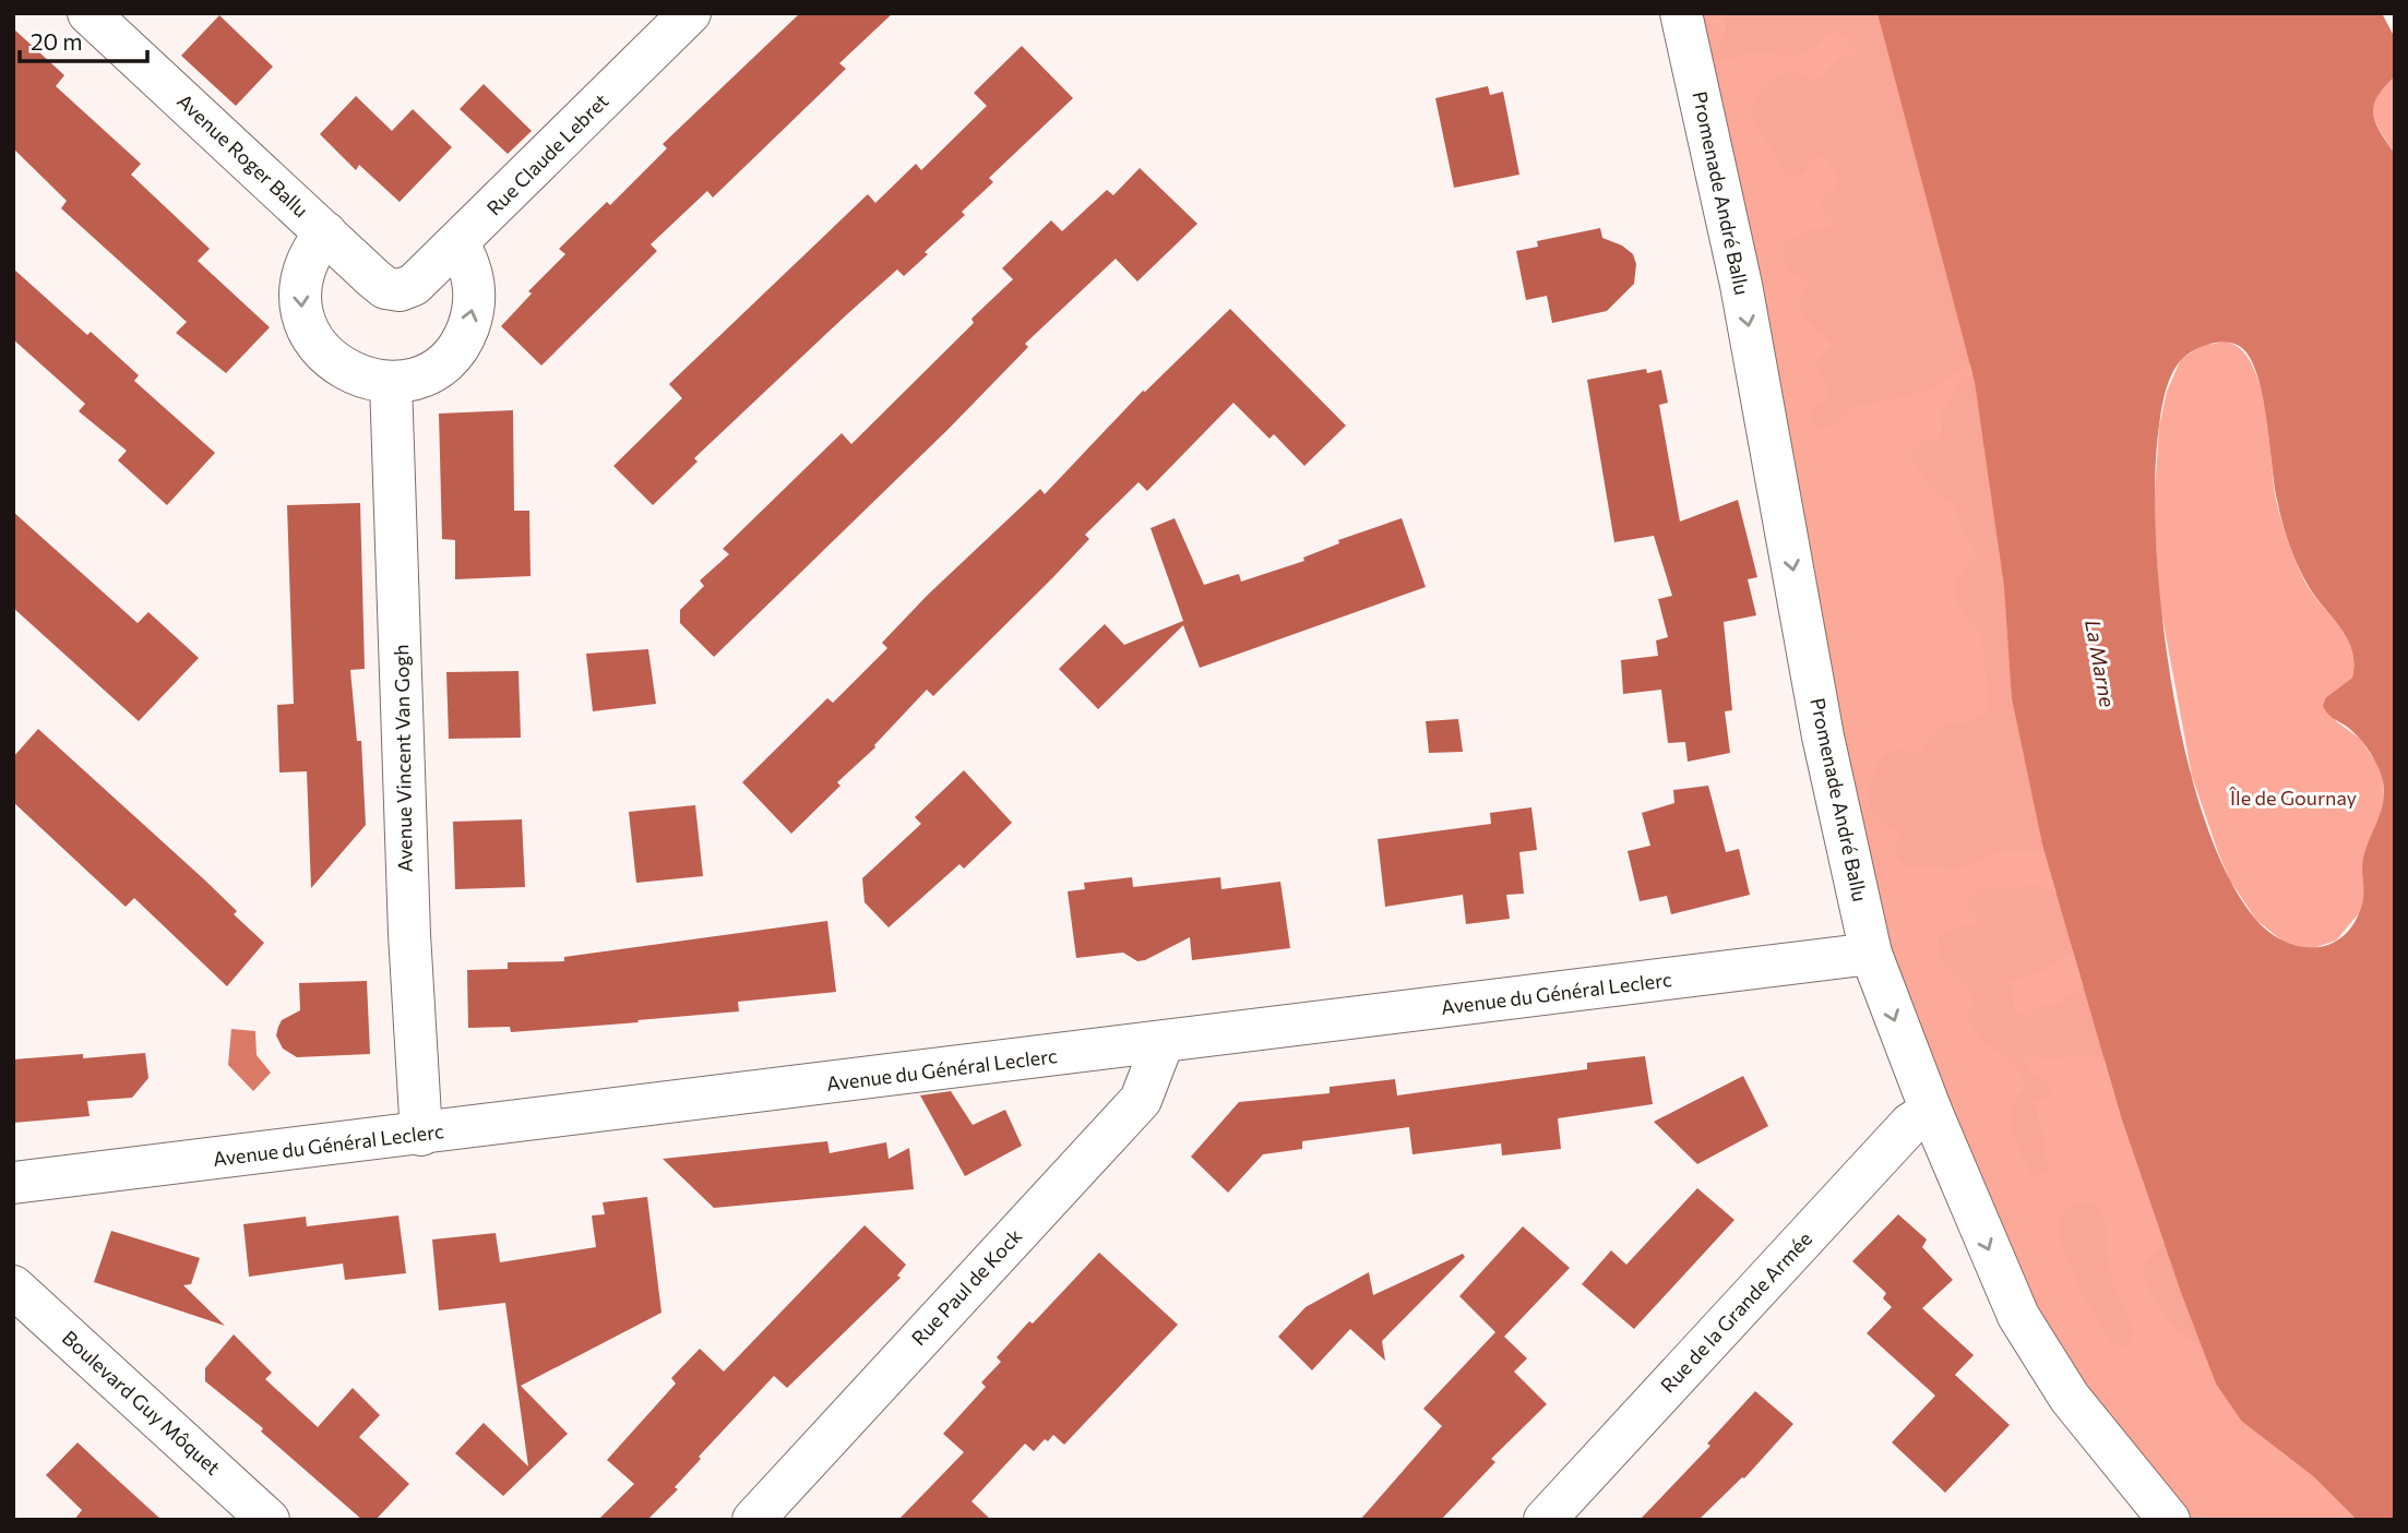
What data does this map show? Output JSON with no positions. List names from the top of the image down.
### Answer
{
  "streets": {
    "street": [
      "Rue Claude Lebret",
      "Avenue Roger Ballu",
      "Promenade André Ballu",
      "Avenue Vincent Van Gogh",
      "Avenue du Général Leclerc",
      "Rue Paul de Kock",
      "Rue de la Grande Armée",
      "Boulevard Guy Môquet"
    ]
  },
  "crossings": [
    ["Rue Claude Lebret", "Avenue Roger Ballu"],
    ["Promenade André Ballu", "Avenue du Général Leclerc"],
    ["Promenade André Ballu", "Rue de la Grande Armée"],
    ["Avenue Vincent Van Gogh", "Avenue du Général Leclerc"],
    ["Avenue du Général Leclerc", "Rue Paul de Kock"]
  ],
  "one_way": ["Promenade André Ballu"],
  "water": ["La Marne"],
  "parks": ["Île de Gournay"],
  "scale_bar": "20 m"
}
